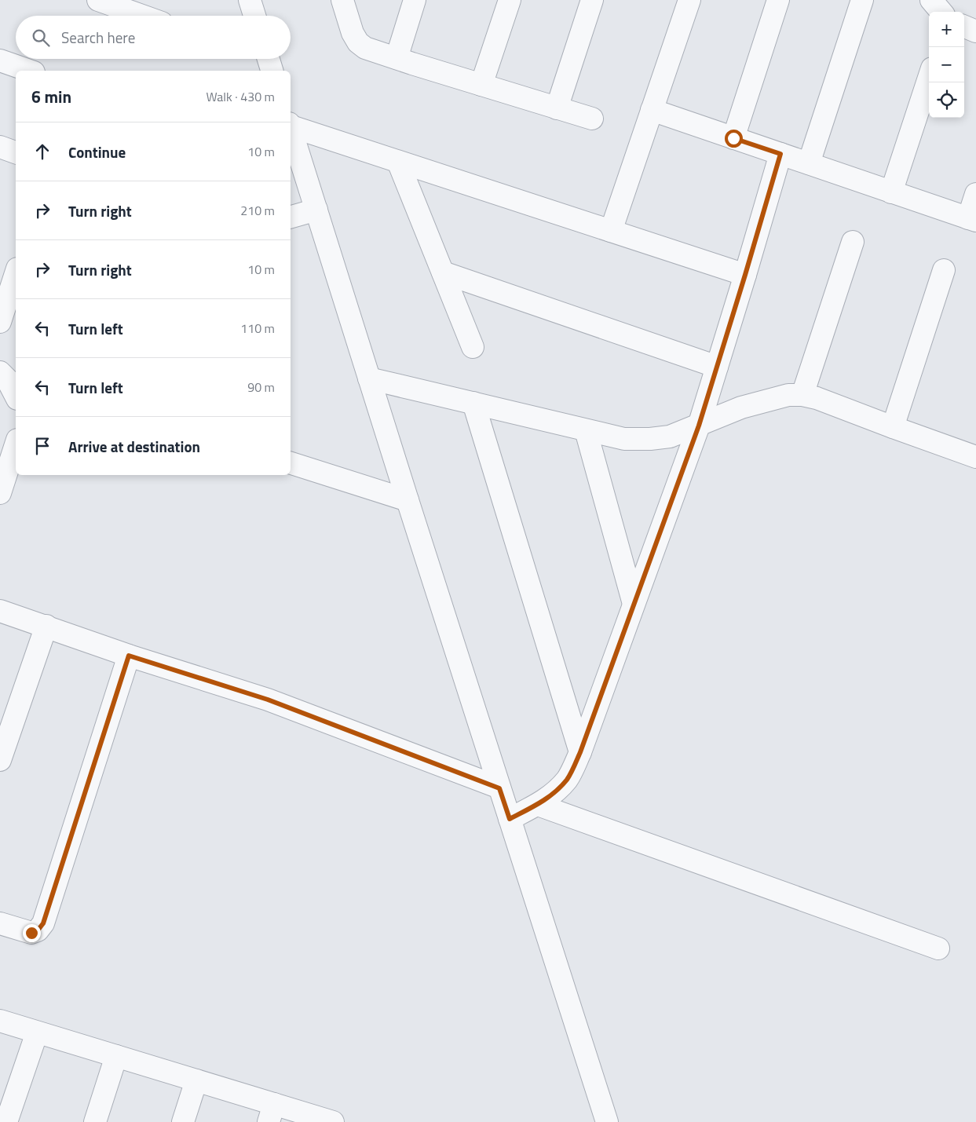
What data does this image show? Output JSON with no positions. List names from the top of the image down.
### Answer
{
  "page": {
    "map_buttons": ["+", "−"],
    "search": "Search here",
    "heading": ["6 min", "Walk · 430 m"],
    "list": [
      ["Continue", "10 m"],
      ["Turn right", "210 m"],
      ["Turn right", "10 m"],
      ["Turn left", "110 m"],
      ["Turn left", "90 m"],
      "Arrive at destination"
    ]
  }
}
